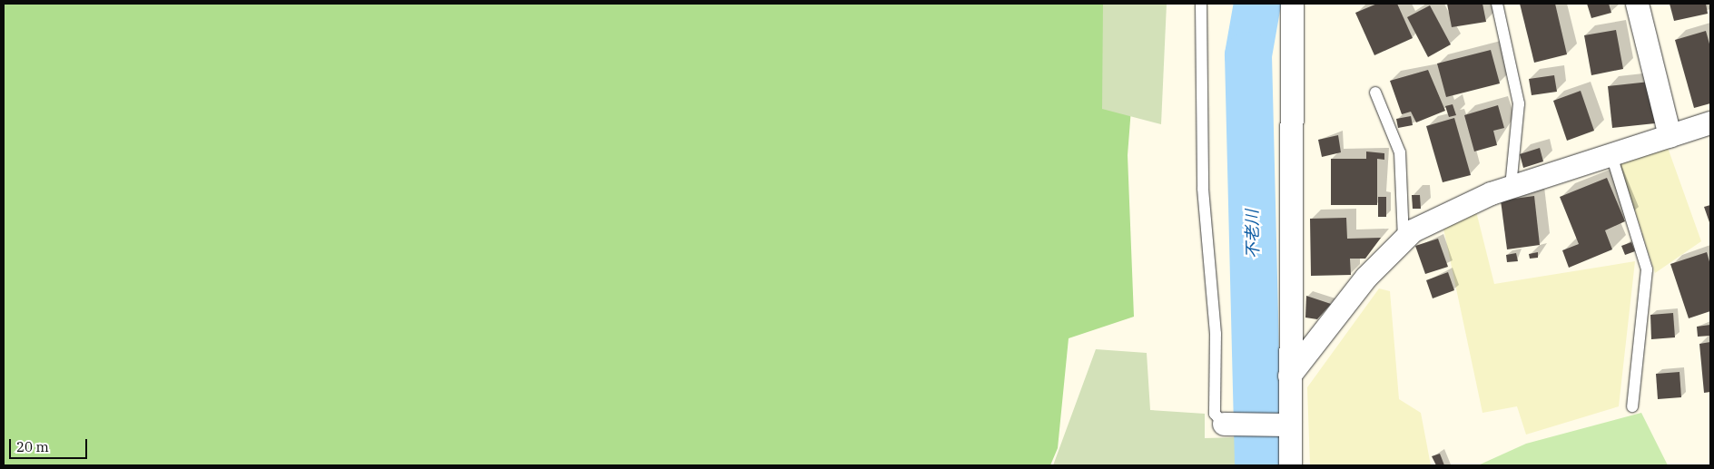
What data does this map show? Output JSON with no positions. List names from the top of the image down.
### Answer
{
  "water": ["不老川"],
  "scale_bar": "20 m"
}
